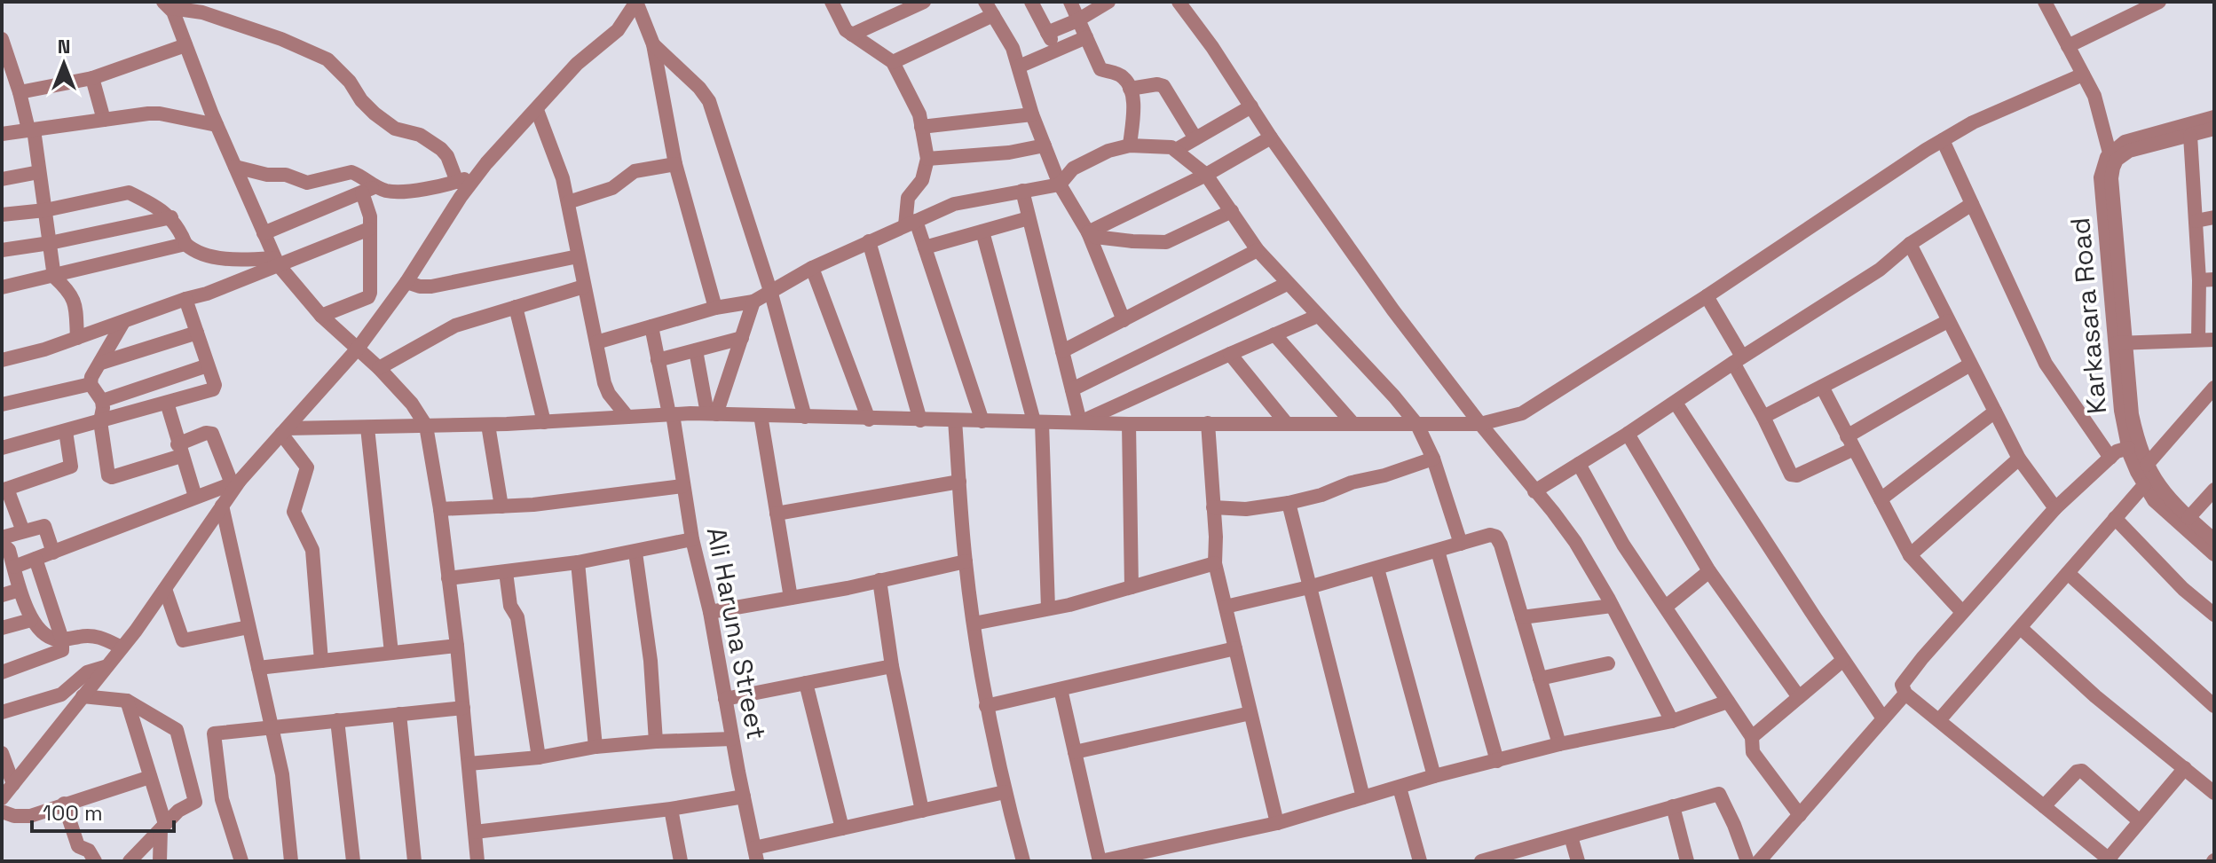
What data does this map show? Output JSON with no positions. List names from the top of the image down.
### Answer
{
  "streets": {
    "street": ["Karkasara Road", "Ali Haruna Street"]
  },
  "scale_bar": "100 m",
  "north": "top"
}
